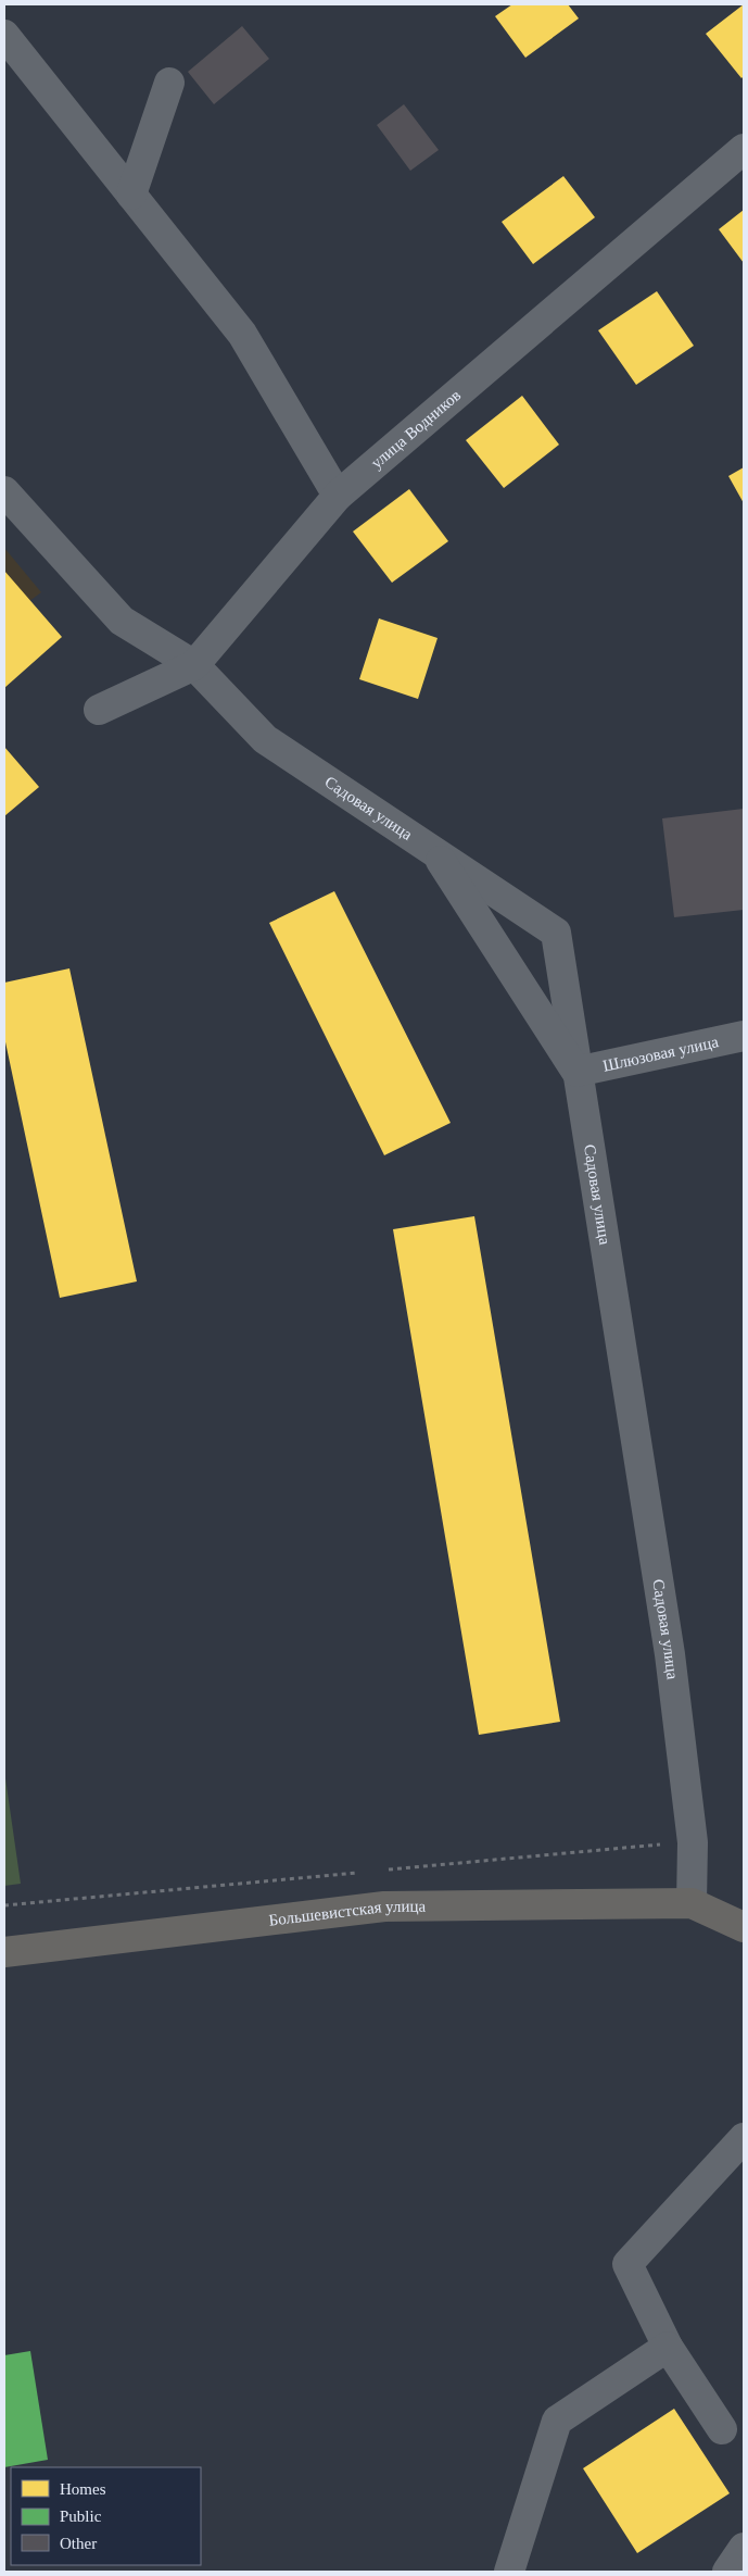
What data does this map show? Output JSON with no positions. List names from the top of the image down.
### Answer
{
  "streets": {
    "main road": ["Большевистская улица"],
    "street": ["улица Водников", "Садовая улица", "Шлюзовая улица"]
  },
  "crossings": [
    ["улица Водников", "Садовая улица"],
    ["Садовая улица", "Шлюзовая улица"],
    ["Садовая улица", "Большевистская улица"]
  ],
  "legend": ["Homes", "Public", "Other"]
}
